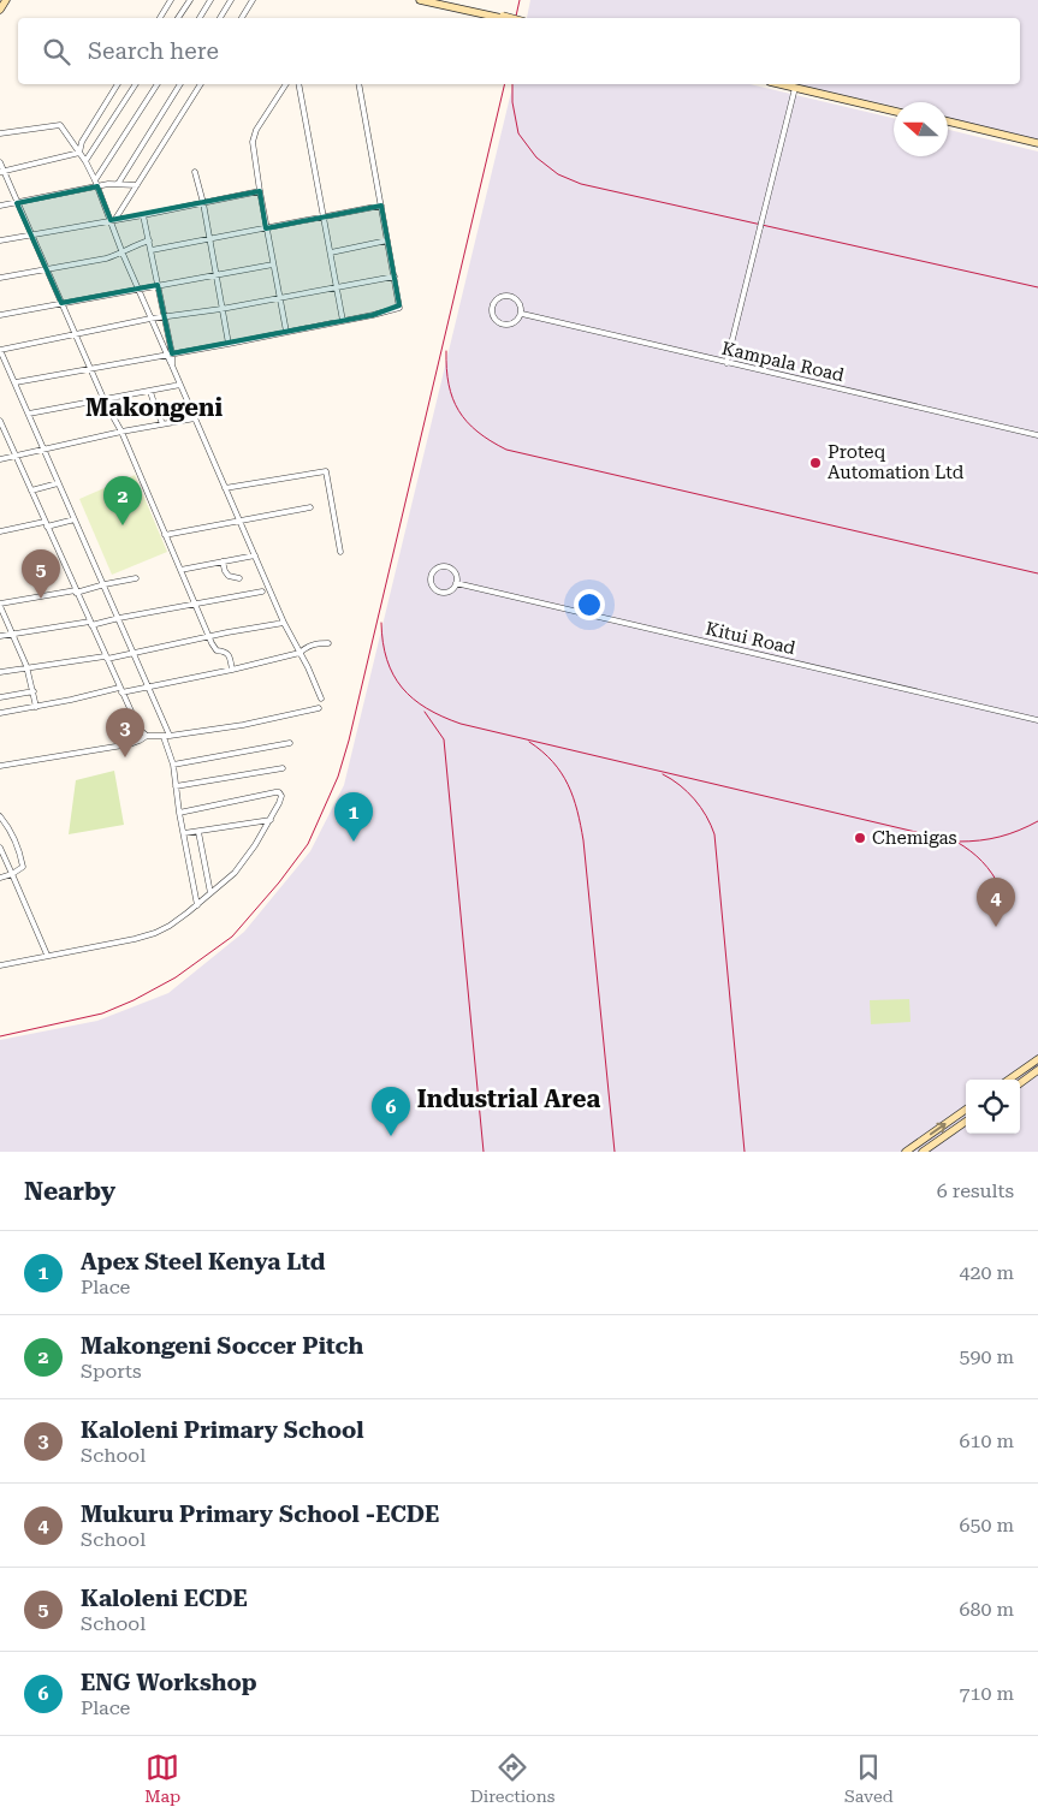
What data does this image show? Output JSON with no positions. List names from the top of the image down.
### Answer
{
  "streets": {
    "street": ["Kampala Road", "Kitui Road"]
  },
  "districts": ["Makongeni", "Industrial Area"],
  "places": ["Proteq Automation Ltd", "Chemigas"],
  "north": "left",
  "page": {
    "search": "Search here",
    "pins": [
      "2",
      "5",
      "3",
      "1",
      "4",
      "6"
    ],
    "heading": ["Nearby", "6 results"],
    "list": [
      {
        "mark": "1",
        "name": "Apex Steel Kenya Ltd",
        "note": "Place",
        "value": "420 m"
      },
      {
        "mark": "2",
        "name": "Makongeni Soccer Pitch",
        "note": "Sports",
        "value": "590 m"
      },
      {
        "mark": "3",
        "name": "Kaloleni Primary School",
        "note": "School",
        "value": "610 m"
      },
      {
        "mark": "4",
        "name": "Mukuru Primary School -ECDE",
        "note": "School",
        "value": "650 m"
      },
      {
        "mark": "5",
        "name": "Kaloleni ECDE",
        "note": "School",
        "value": "680 m"
      },
      {
        "mark": "6",
        "name": "ENG Workshop",
        "note": "Place",
        "value": "710 m"
      }
    ],
    "nav": ["Map", "Directions", "Saved"]
  }
}
